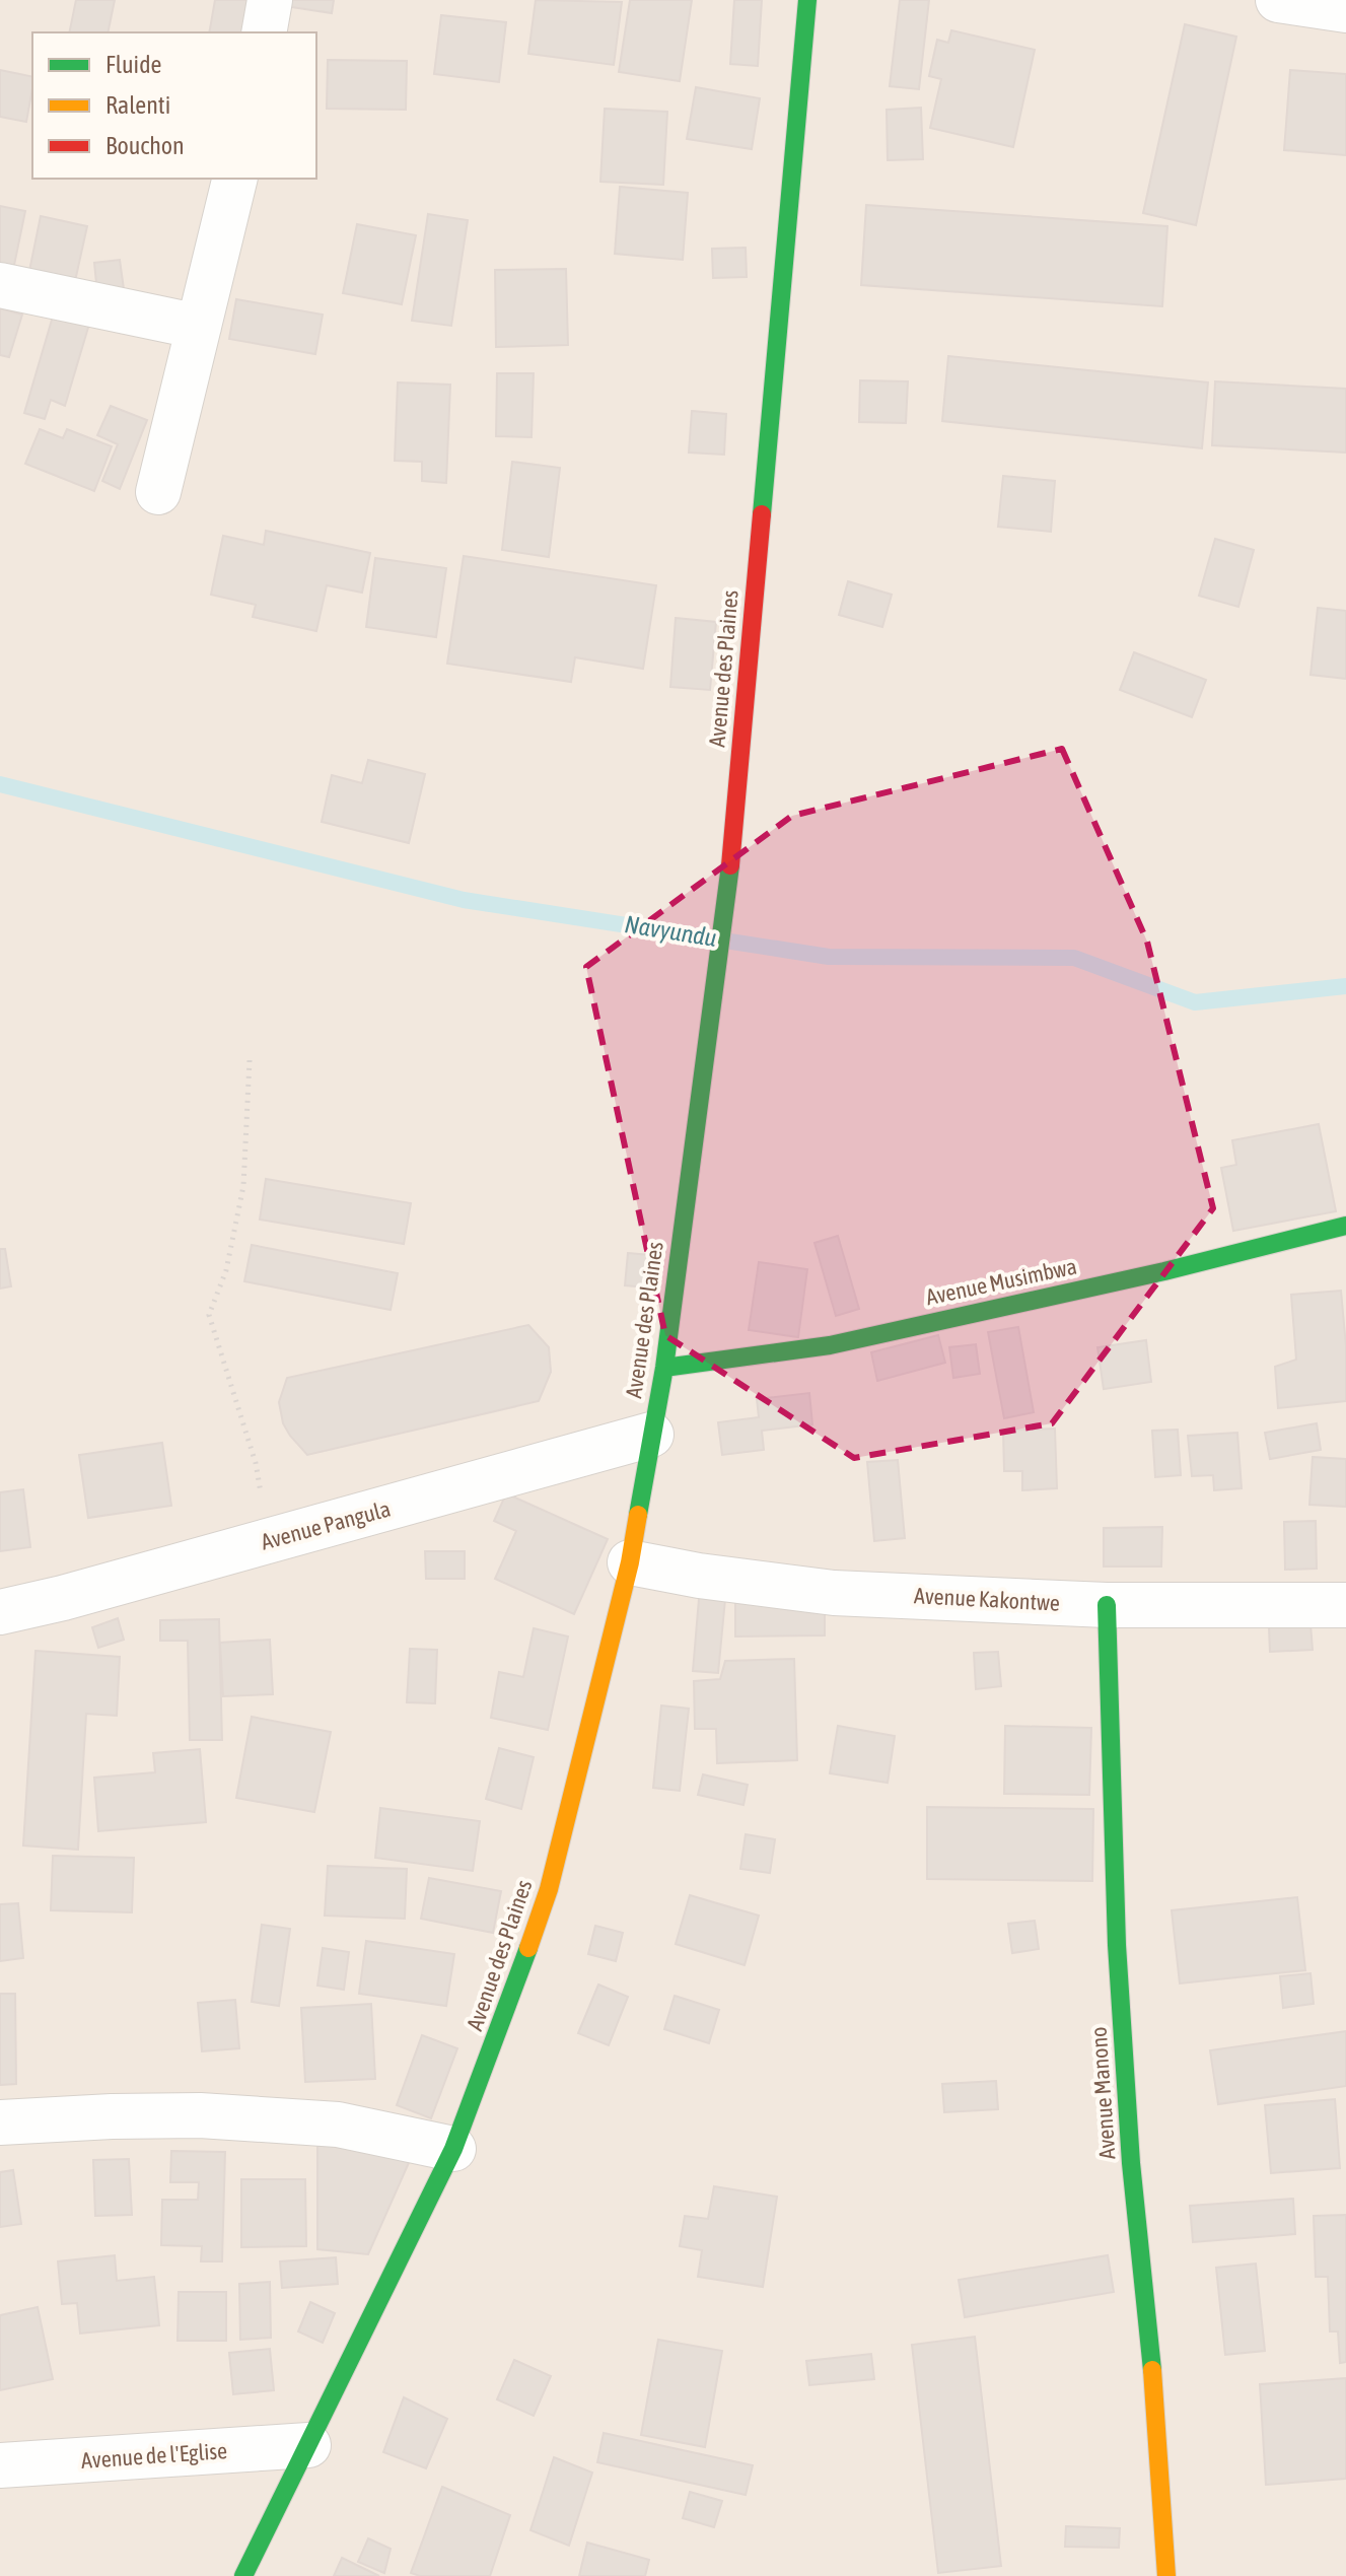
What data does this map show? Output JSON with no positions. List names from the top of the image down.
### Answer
{
  "streets": {
    "street": [
      "Avenue des Plaines",
      "Avenue Musimbwa",
      "Avenue Pangula",
      "Avenue Kakontwe",
      "Avenue Manono",
      "Avenue de l'Eglise"
    ]
  },
  "crossings": [
    ["Avenue des Plaines", "Avenue Musimbwa"],
    ["Avenue des Plaines", "Avenue Pangula"],
    ["Avenue des Plaines", "Avenue Kakontwe"],
    ["Avenue des Plaines", "Avenue de l'Eglise"],
    ["Avenue Kakontwe", "Avenue Manono"]
  ],
  "water": ["Navyundu"],
  "legend": ["Fluide", "Ralenti", "Bouchon"]
}
